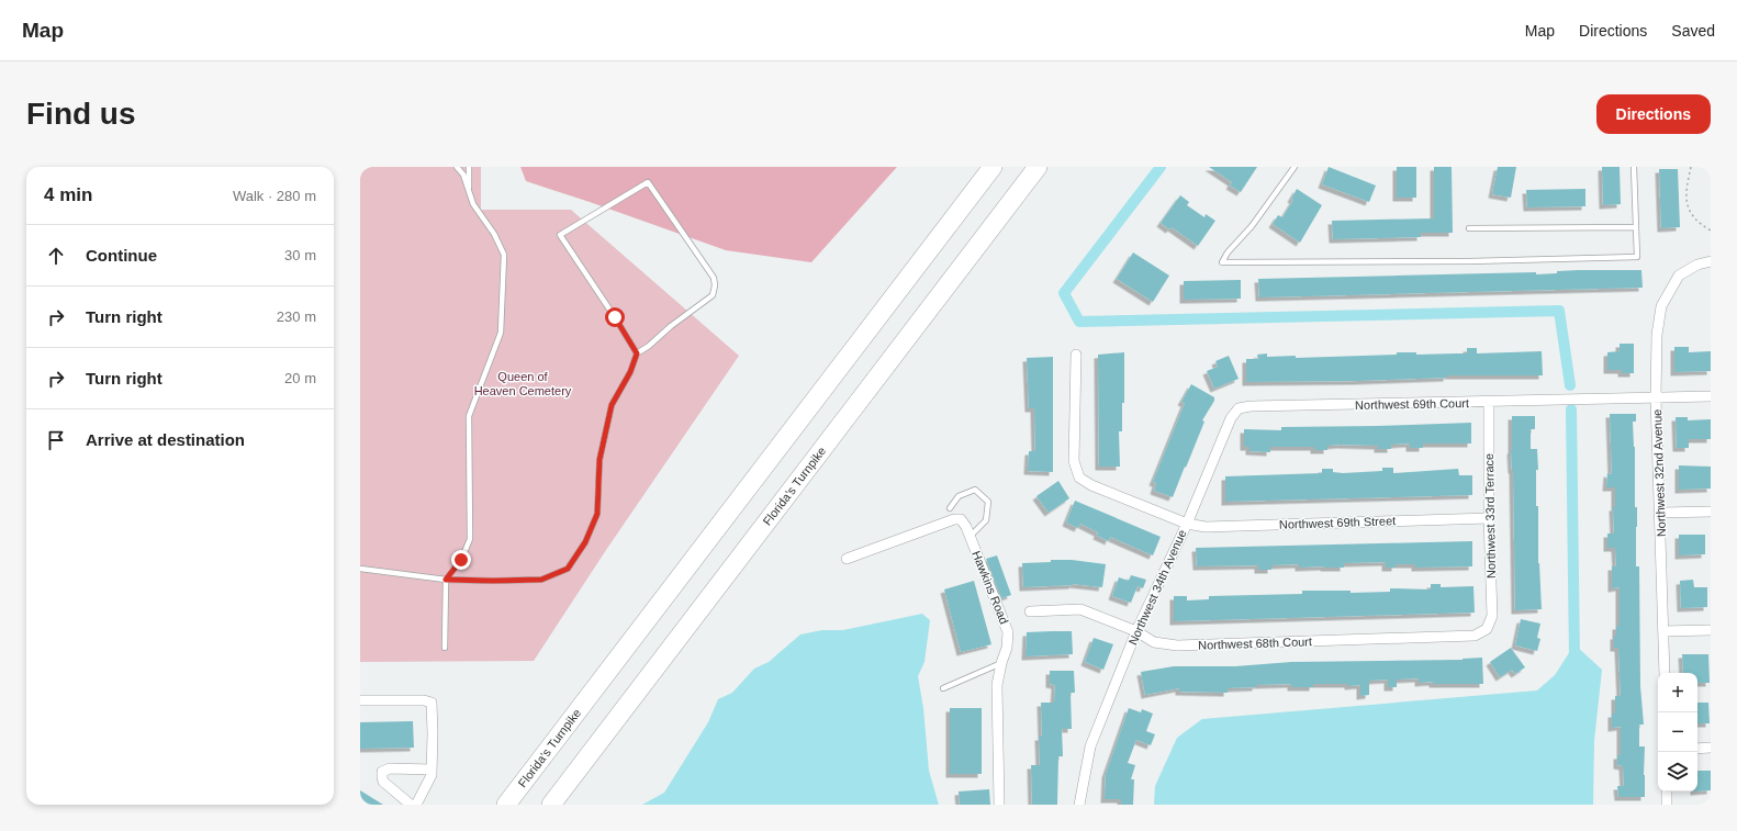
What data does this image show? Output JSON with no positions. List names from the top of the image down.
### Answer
{
  "streets": {
    "highway": ["Florida's Turnpike"],
    "street": [
      "Northwest 69th Court",
      "Northwest 32nd Avenue",
      "Northwest 33rd Terrace",
      "Northwest 69th Street",
      "Hawkins Road",
      "Northwest 34th Avenue",
      "Northwest 68th Court"
    ]
  },
  "crossings": [
    ["Northwest 69th Court", "Northwest 32nd Avenue"],
    ["Northwest 69th Court", "Northwest 33rd Terrace"],
    ["Northwest 69th Court", "Northwest 69th Street"],
    ["Northwest 69th Court", "Northwest 34th Avenue"],
    ["Northwest 33rd Terrace", "Northwest 69th Street"],
    ["Northwest 33rd Terrace", "Northwest 68th Court"],
    ["Northwest 69th Street", "Northwest 34th Avenue"],
    ["Northwest 34th Avenue", "Northwest 68th Court"]
  ],
  "parks": ["Queen of Heaven Cemetery"],
  "page": {
    "header": "Map",
    "nav": ["Map", "Directions", "Saved"],
    "buttons": "Directions",
    "title": "Find us",
    "heading": ["4 min", "Walk · 280 m"],
    "list": [
      ["Continue", "30 m"],
      ["Turn right", "230 m"],
      ["Turn right", "20 m"],
      "Arrive at destination"
    ],
    "map_buttons": ["+", "−"]
  }
}
